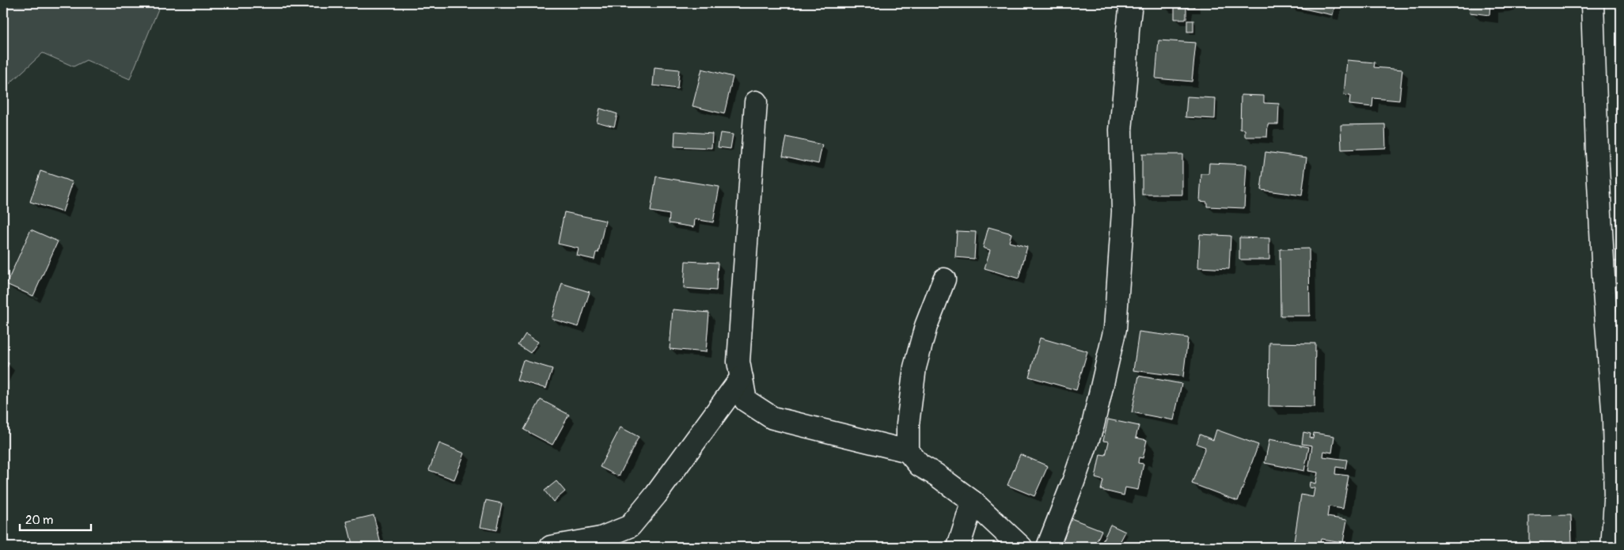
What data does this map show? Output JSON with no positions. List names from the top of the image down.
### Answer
{
  "scale_bar": "20 m"
}
